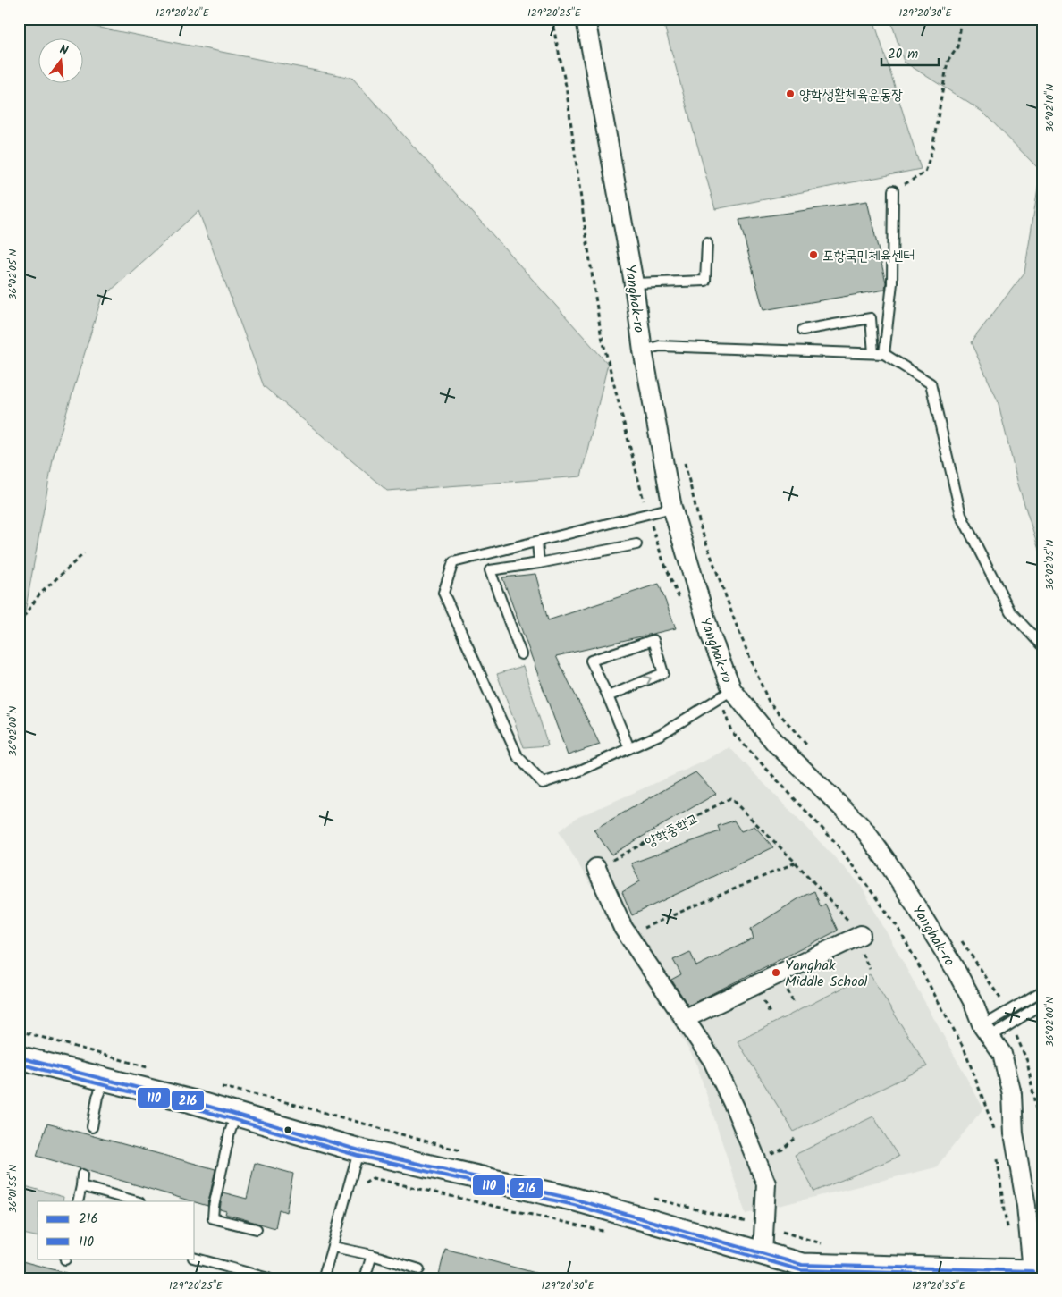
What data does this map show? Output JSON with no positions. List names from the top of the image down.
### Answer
{
  "streets": {
    "street": ["Yanghak-ro"],
    "path": ["양학중학교"]
  },
  "places": ["양학생활체육운동장", "포항국민체육센터", "Yanghak Middle School"],
  "lines": ["transit line 216", "transit line 110"],
  "legend": ["216", "110"],
  "scale_bar": "20 m",
  "north": "top",
  "coordinates": [
    "129°20'20\"E",
    "129°20'25\"E",
    "129°20'30\"E",
    "36°02'10\"N",
    "36°02'05\"N",
    "36°02'00\"N",
    "36°01'55\"N",
    "129°20'35\"E"
  ]
}
